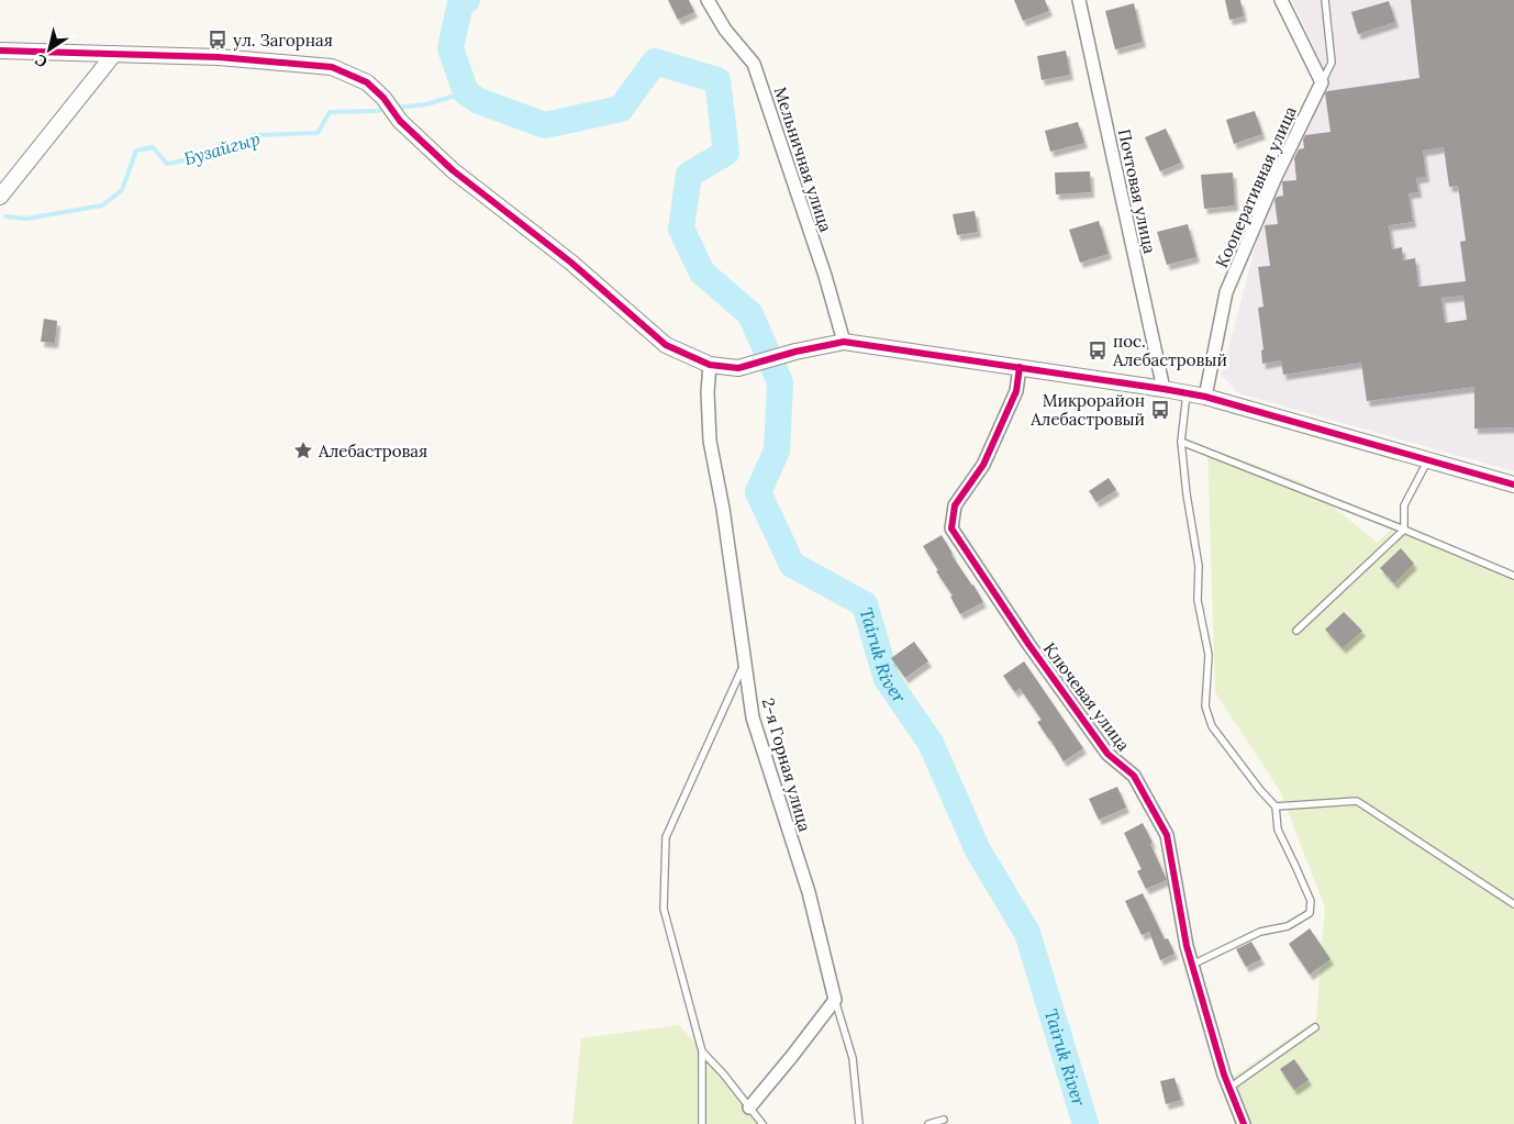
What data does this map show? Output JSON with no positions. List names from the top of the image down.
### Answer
{
  "streets": {
    "street": [
      "Мельничная улица",
      "Кооперативная улица",
      "Почтовая улица",
      "Ключевая улица",
      "2-я Горная улица"
    ]
  },
  "water": ["Бузайгыр", "Tairuk River"],
  "places": {
    "bus stop": ["ул. Загорная", "пос. Алебастровый", "Микрорайон Алебастровый"],
    "place": ["Алебастровая"]
  },
  "north": "bottom left"
}
